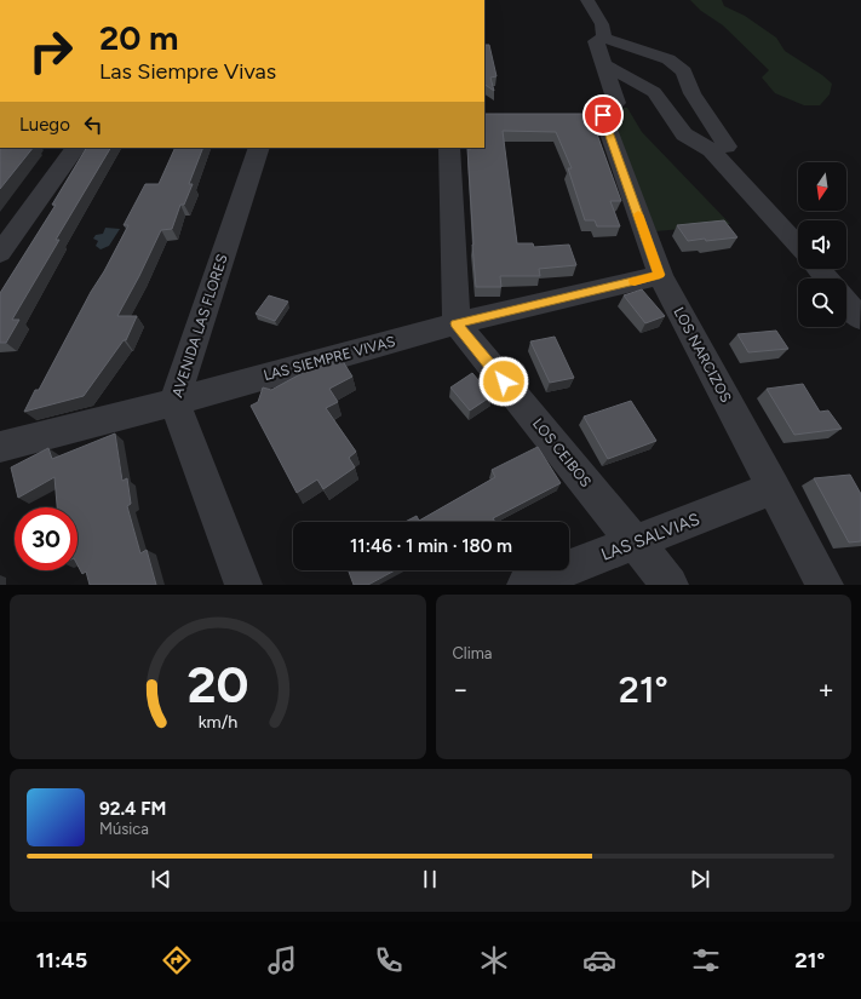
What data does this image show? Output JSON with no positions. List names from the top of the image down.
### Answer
{
  "streets": {
    "street": [
      "AVENIDA LAS FLORES",
      "LOS NARCIZOS",
      "LAS SIEMPRE VIVAS",
      "LOS CEIBOS",
      "LAS SALVIAS"
    ]
  },
  "crossings": [
    ["AVENIDA LAS FLORES", "LAS SIEMPRE VIVAS"],
    ["LOS NARCIZOS", "LAS SIEMPRE VIVAS"],
    ["LOS NARCIZOS", "LAS SALVIAS"],
    ["LAS SIEMPRE VIVAS", "LOS CEIBOS"],
    ["LOS CEIBOS", "LAS SALVIAS"]
  ],
  "north": "bottom",
  "page": {
    "turn": ["20 m", "Las Siempre Vivas"],
    "then": "Luego",
    "limit": "30",
    "trip": "11:46 · 1 min · 180 m",
    "tile": "Clima",
    "heat": ["−", "21°", "+"],
    "song": ["92.4 FM", "Música"],
    "tabs": ["11:45", "21°"],
    "gauge": ["20", "km/h"]
  }
}
